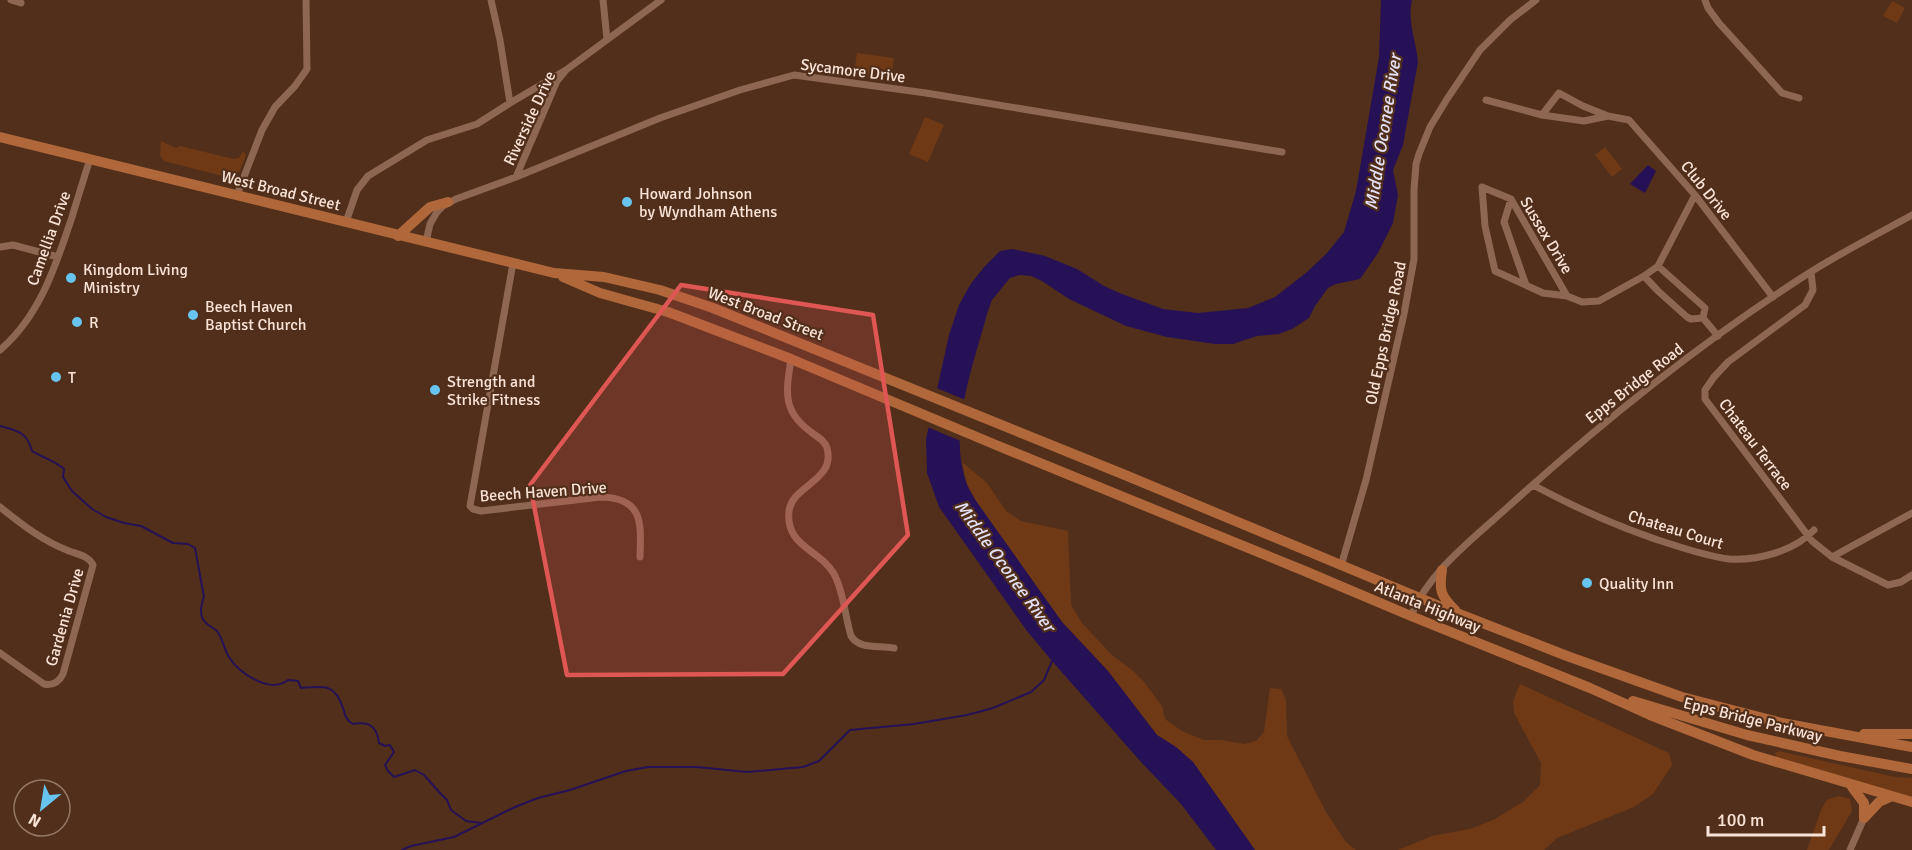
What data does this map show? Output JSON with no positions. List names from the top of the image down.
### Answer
{
  "streets": {
    "main road": ["West Broad Street", "Atlanta Highway", "Epps Bridge Parkway"],
    "street": [
      "Sycamore Drive",
      "Riverside Drive",
      "Club Drive",
      "Sussex Drive",
      "Camellia Drive",
      "Old Epps Bridge Road",
      "Epps Bridge Road",
      "Chateau Terrace",
      "Beech Haven Drive",
      "Chateau Court",
      "Gardenia Drive"
    ]
  },
  "crossings": [
    ["Sycamore Drive", "Riverside Drive"],
    ["Riverside Drive", "West Broad Street"],
    ["West Broad Street", "Camellia Drive"],
    ["West Broad Street", "Beech Haven Drive"],
    ["West Broad Street", "Atlanta Highway"],
    ["Club Drive", "Epps Bridge Road"],
    ["Old Epps Bridge Road", "Atlanta Highway"],
    ["Epps Bridge Road", "Chateau Terrace"],
    ["Epps Bridge Road", "Chateau Court"],
    ["Epps Bridge Road", "Atlanta Highway"],
    ["Chateau Terrace", "Chateau Court"],
    ["Atlanta Highway", "Epps Bridge Parkway"]
  ],
  "water": ["Middle Oconee River"],
  "places": [
    "Howard Johnson by Wyndham Athens",
    "Kingdom Living Ministry",
    "Beech Haven Baptist Church",
    "R",
    "T",
    "Strength and Strike Fitness",
    "Quality Inn"
  ],
  "scale_bar": "100 m",
  "north": "bottom left"
}
